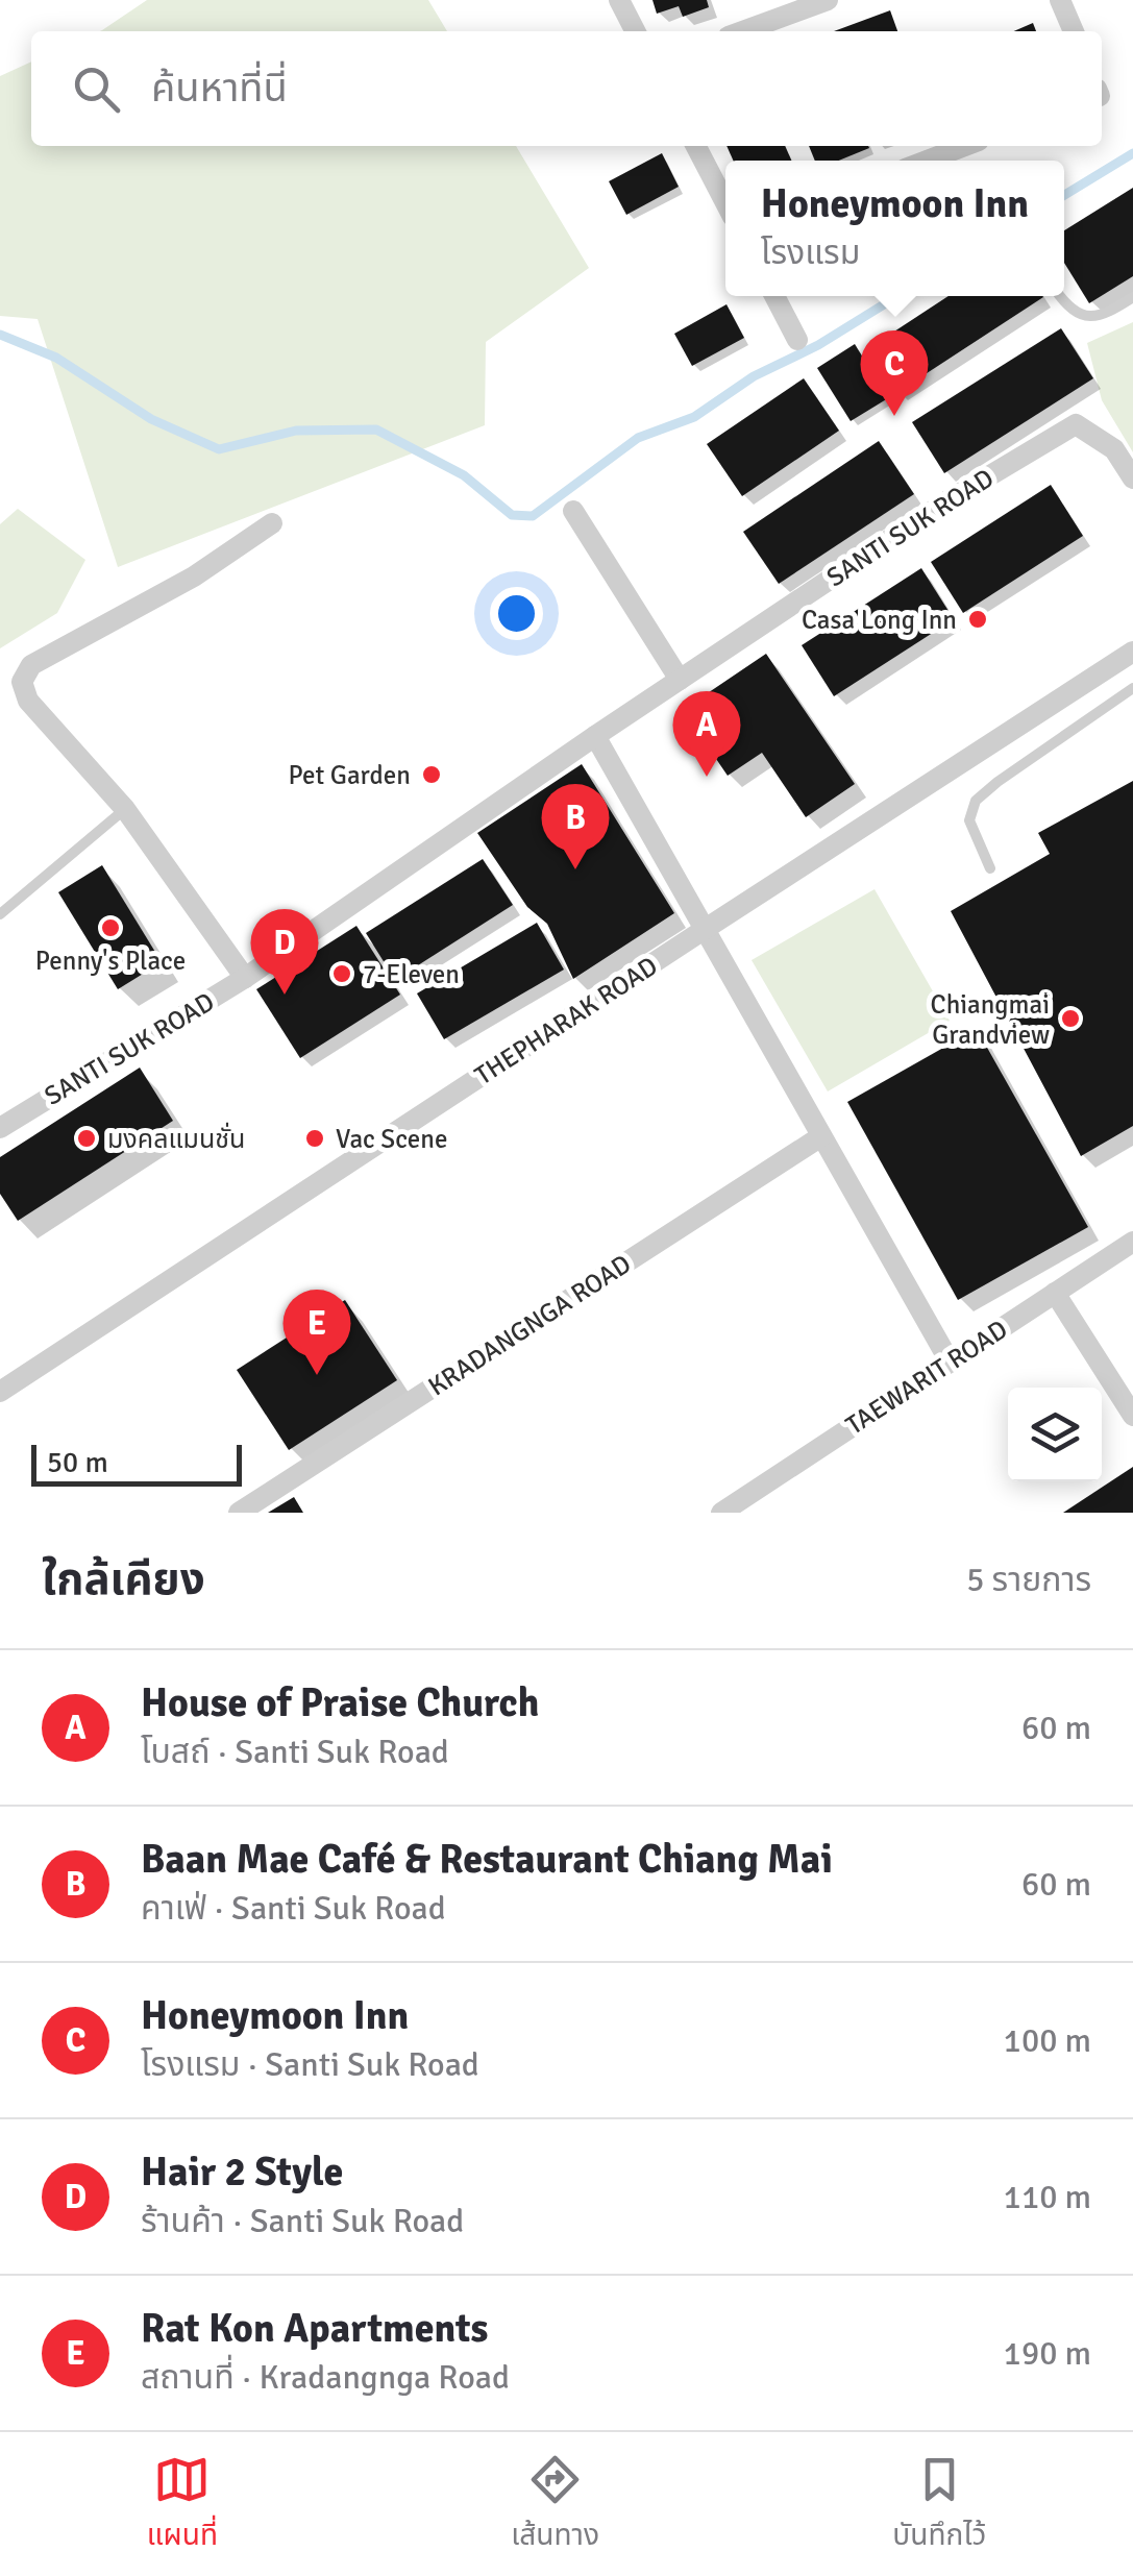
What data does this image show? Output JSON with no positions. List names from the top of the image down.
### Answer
{
  "streets": {
    "street": [
      "SANTI SUK ROAD",
      "THEPHARAK ROAD",
      "KRADANGNGA ROAD",
      "TAEWARIT ROAD"
    ]
  },
  "places": [
    "Casa Long Inn",
    "Pet Garden",
    "Penny's Place",
    "7-Eleven",
    "Chiangmai Grandview",
    "มงคลแมนชั่น",
    "Vac Scene"
  ],
  "scale_bar": "50 m",
  "page": {
    "search": "ค้นหาที่นี่",
    "popup": ["Honeymoon Inn", "โรงแรม"],
    "pins": [
      "C",
      "A",
      "B",
      "D",
      "E"
    ],
    "scale": "50 m",
    "heading": ["ใกล้เคียง", "5 รายการ"],
    "list": [
      {
        "mark": "A",
        "name": "House of Praise Church",
        "note": "โบสถ์ · Santi Suk Road",
        "value": "60 m"
      },
      {
        "mark": "B",
        "name": "Baan Mae Café & Restaurant Chiang Mai",
        "note": "คาเฟ่ · Santi Suk Road",
        "value": "60 m"
      },
      {
        "mark": "C",
        "name": "Honeymoon Inn",
        "note": "โรงแรม · Santi Suk Road",
        "value": "100 m"
      },
      {
        "mark": "D",
        "name": "Hair 2 Style",
        "note": "ร้านค้า · Santi Suk Road",
        "value": "110 m"
      },
      {
        "mark": "E",
        "name": "Rat Kon Apartments",
        "note": "สถานที่ · Kradangnga Road",
        "value": "190 m"
      }
    ],
    "nav": ["แผนที่", "เส้นทาง", "บันทึกไว้"]
  }
}
